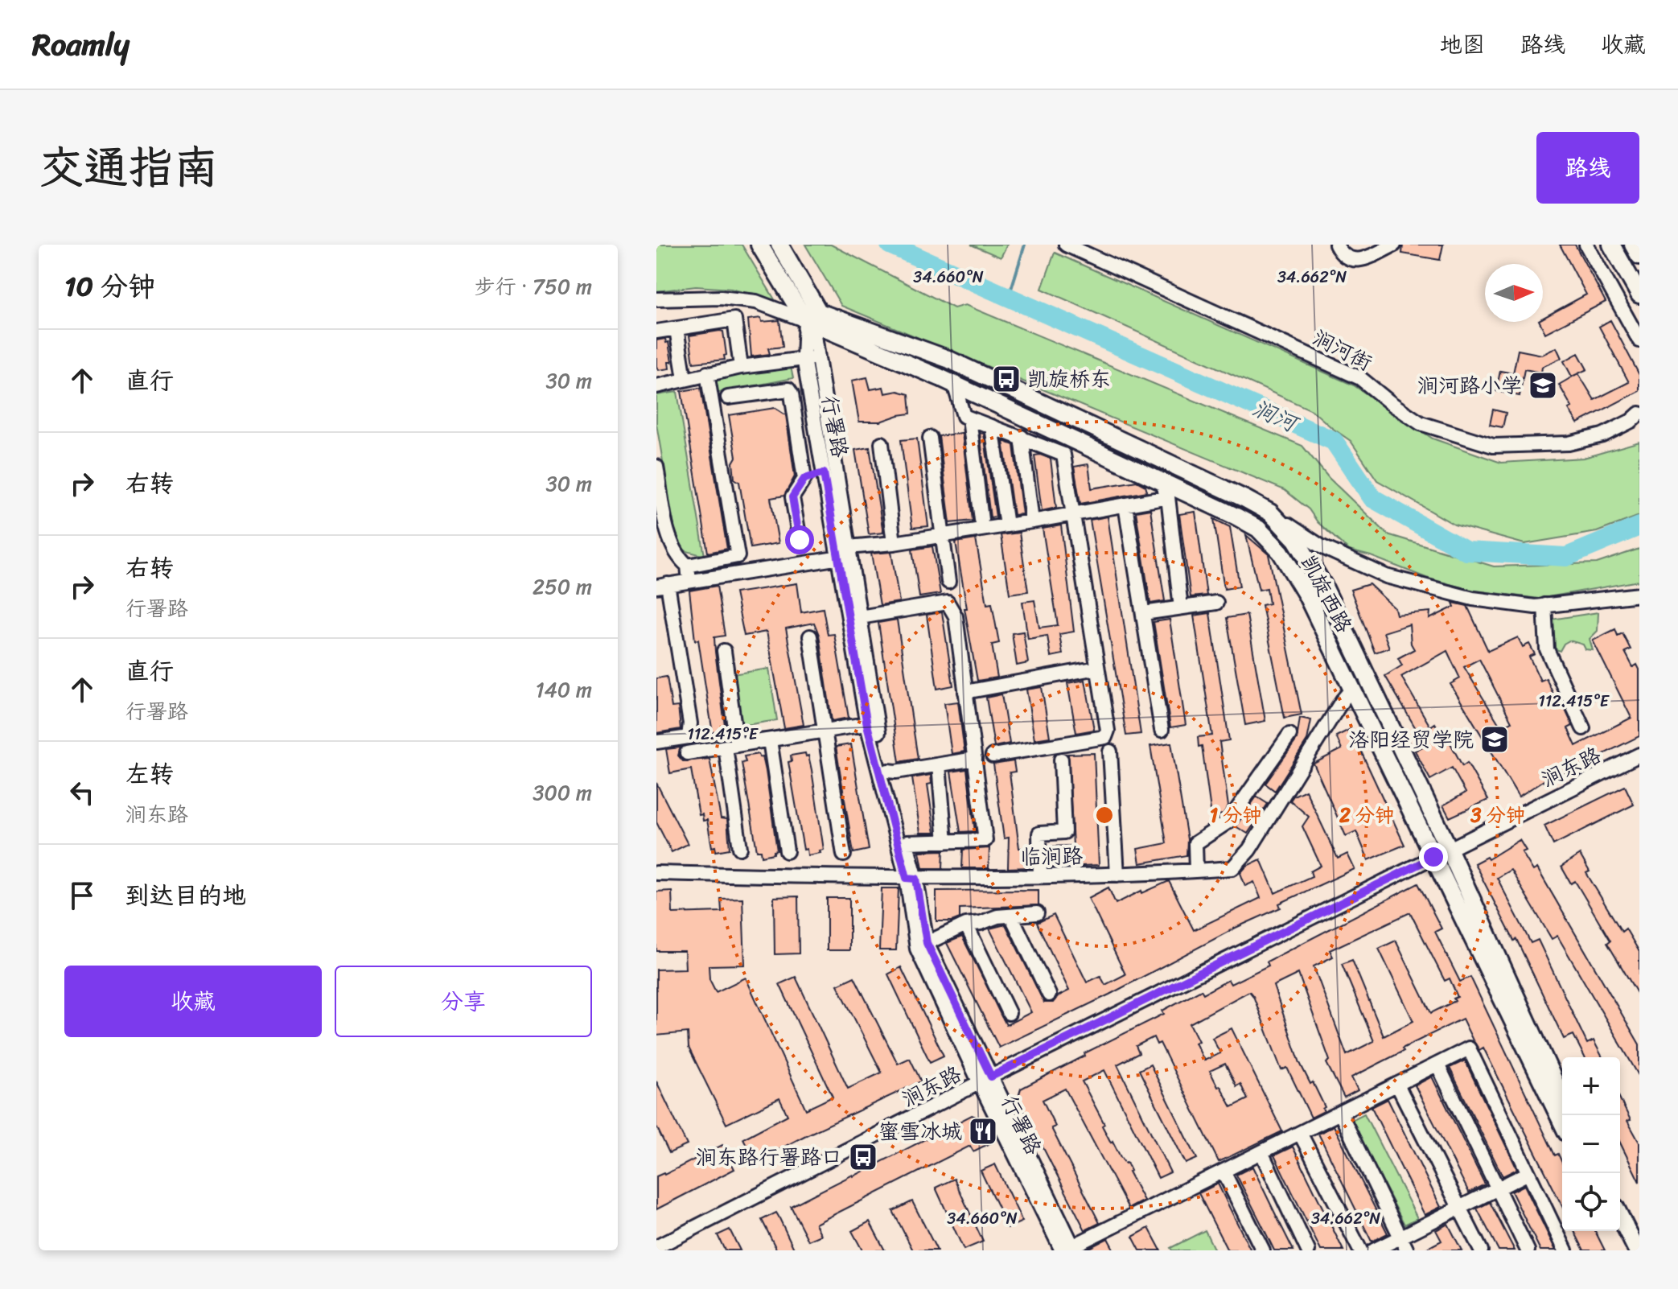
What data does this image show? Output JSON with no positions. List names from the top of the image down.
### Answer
{
  "streets": {
    "main road": ["凯旋西路"],
    "street": [
      "涧河街",
      "行署路",
      "涧东路",
      "临涧路"
    ]
  },
  "crossings": [
    ["行署路", "凯旋西路"],
    ["行署路", "涧东路"],
    ["行署路", "临涧路"],
    ["凯旋西路", "涧东路"],
    ["凯旋西路", "临涧路"]
  ],
  "water": ["涧河"],
  "places": {
    "bus stop": ["凯旋桥东", "涧东路行署路口"],
    "school or university": ["涧河路小学", "洛阳经贸学院"],
    "restaurant": ["蜜雪冰城"]
  },
  "north": "right",
  "page": {
    "header": "Roamly",
    "nav": ["地图", "路线", "收藏"],
    "title": "交通指南",
    "buttons": [
      "路线",
      ["收藏", "分享"]
    ],
    "heading": ["10 分钟", "步行 · 750 m"],
    "list": [
      ["直行", "30 m"],
      ["右转", "30 m"],
      ["右转", "行署路", "250 m"],
      ["直行", "行署路", "140 m"],
      ["左转", "涧东路", "300 m"],
      "到达目的地"
    ],
    "map_buttons": ["+", "−"]
  },
  "coordinates": ["34.660°N", "34.662°N", "112.415°E"],
  "rings": ["1 分钟", "2 分钟", "3 分钟"]
}
